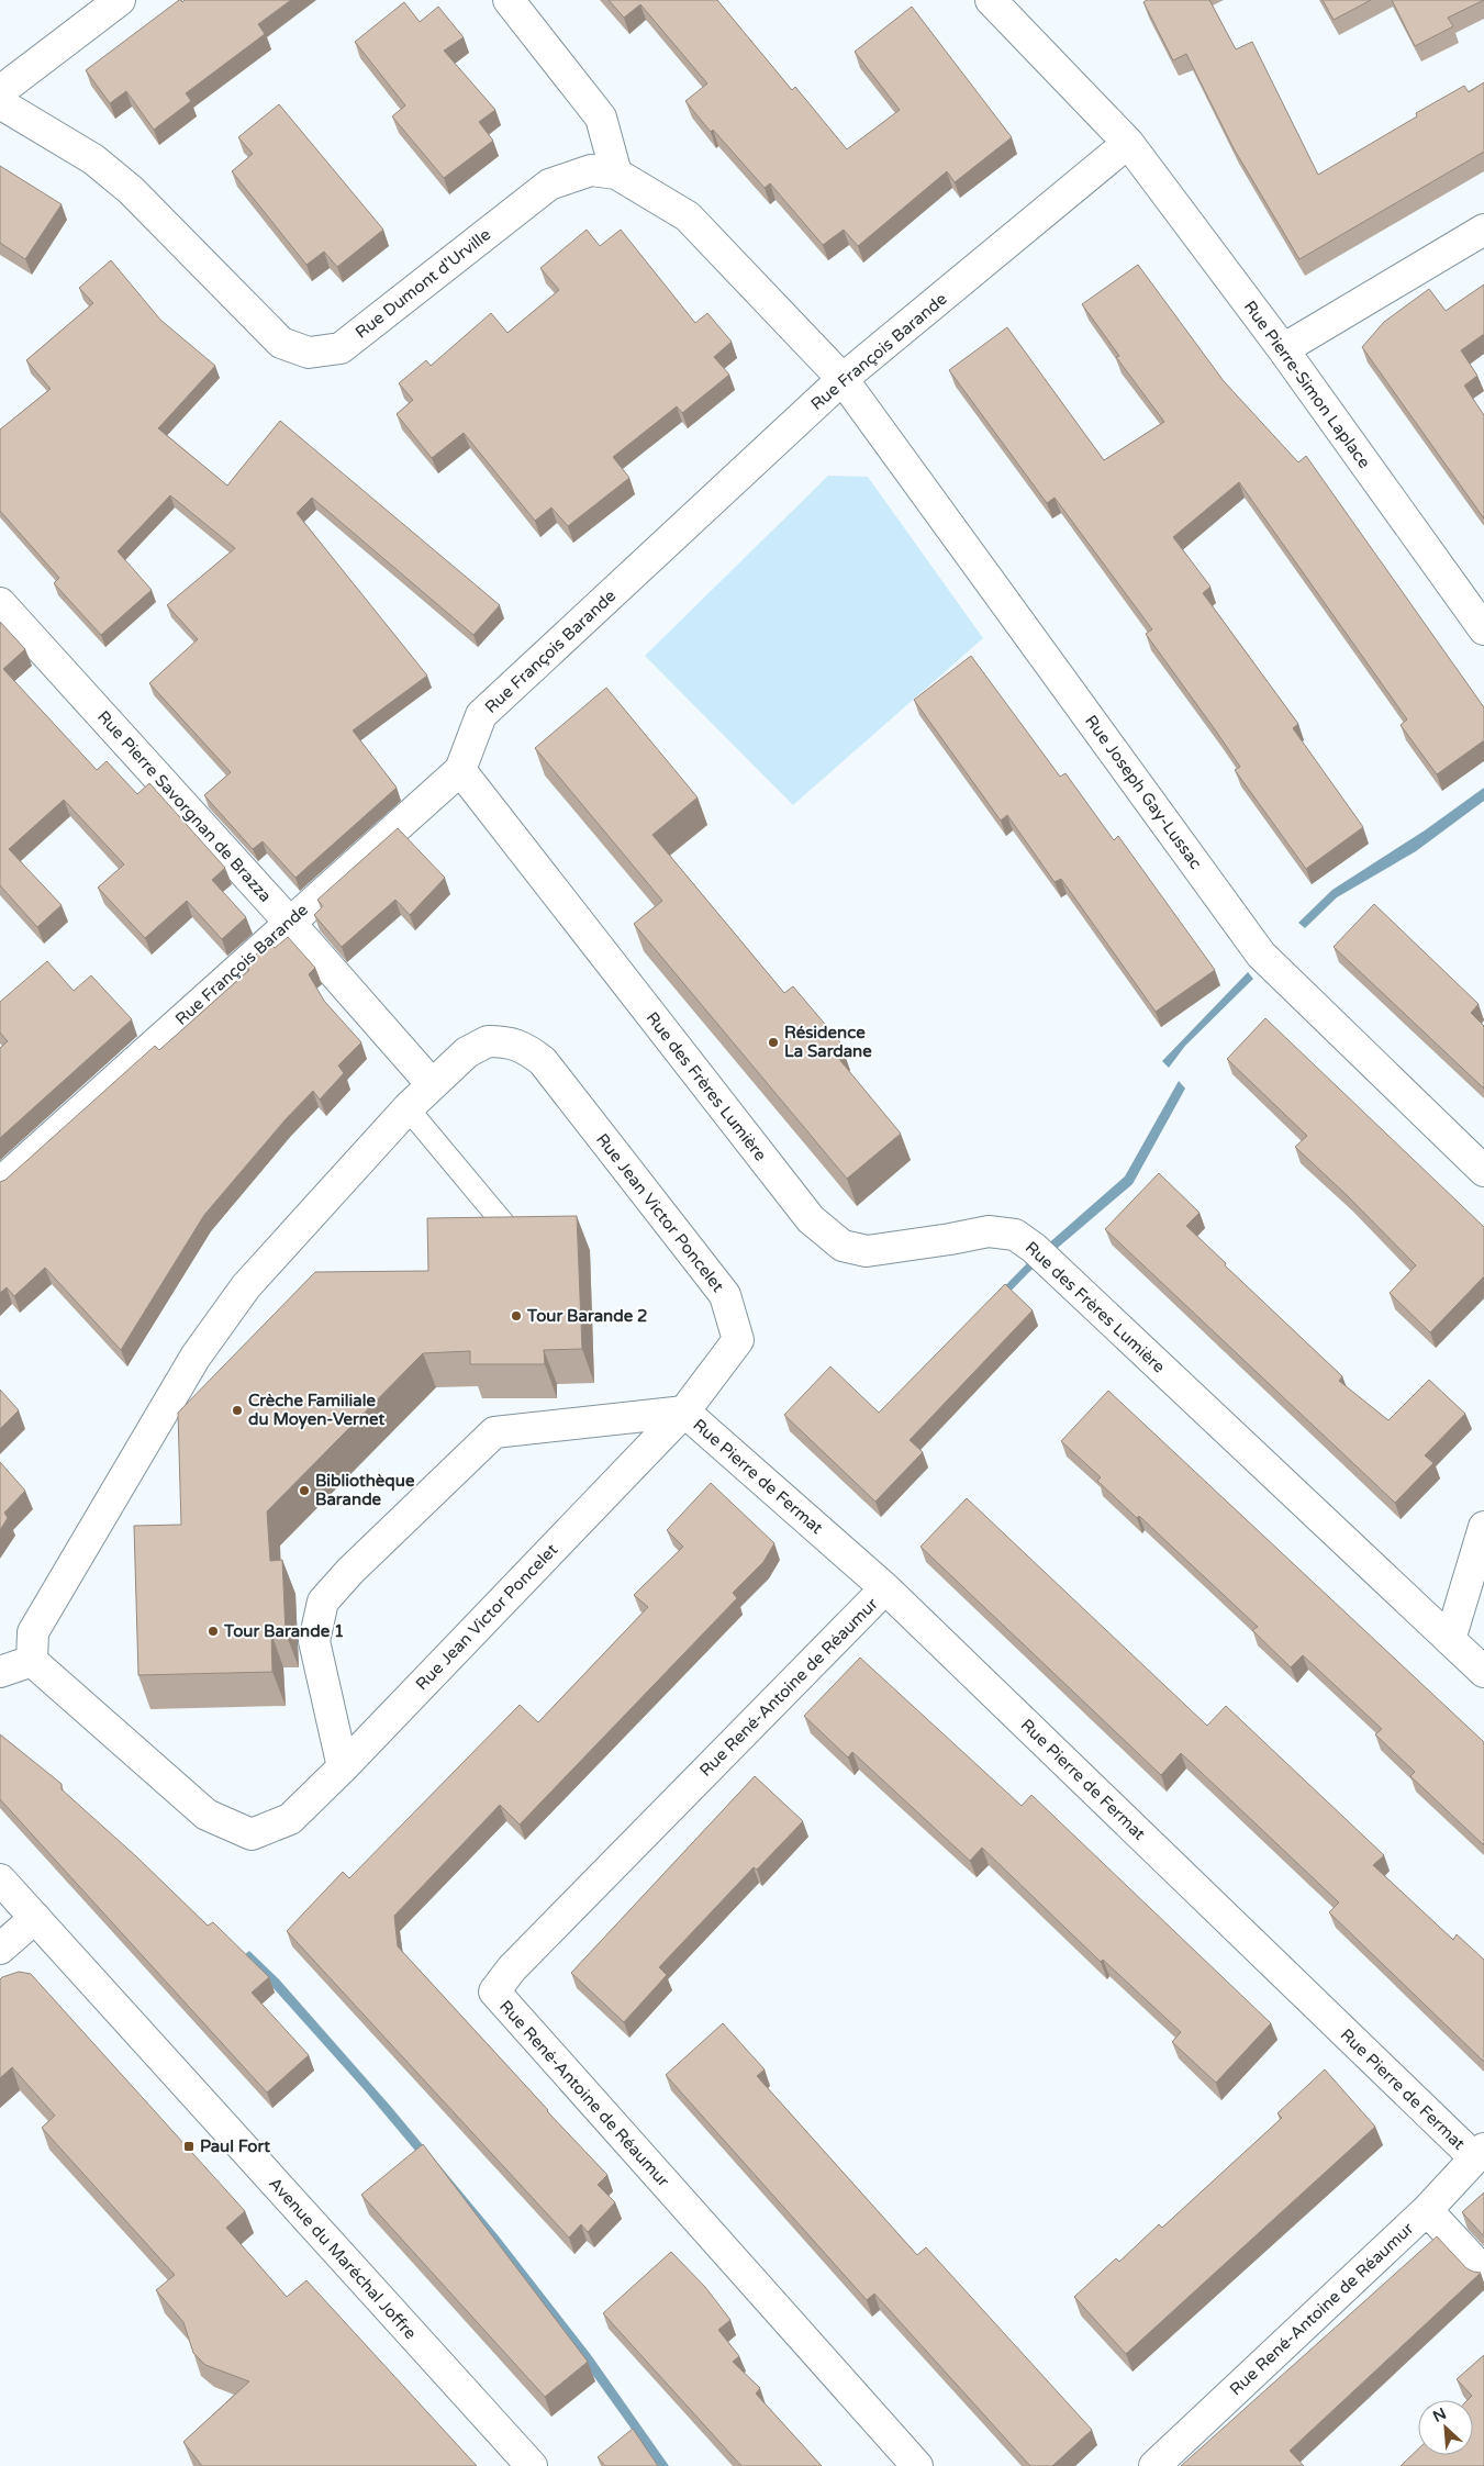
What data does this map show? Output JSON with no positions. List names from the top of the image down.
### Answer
{
  "streets": {
    "street": [
      "Rue Dumont d'Urville",
      "Rue François Barande",
      "Rue Pierre-Simon Laplace",
      "Rue Joseph Gay-Lussac",
      "Rue Pierre Savorgnan de Brazza",
      "Rue des Frères Lumière",
      "Rue Jean Victor Poncelet",
      "Rue Pierre de Fermat",
      "Rue René-Antoine de Réaumur",
      "Avenue du Maréchal Joffre"
    ]
  },
  "crossings": [
    ["Rue Dumont d'Urville", "Rue François Barande"],
    ["Rue Dumont d'Urville", "Rue Joseph Gay-Lussac"],
    ["Rue François Barande", "Rue Pierre-Simon Laplace"],
    ["Rue François Barande", "Rue Joseph Gay-Lussac"],
    ["Rue François Barande", "Rue Pierre Savorgnan de Brazza"],
    ["Rue François Barande", "Rue des Frères Lumière"],
    ["Rue Pierre Savorgnan de Brazza", "Rue Jean Victor Poncelet"],
    ["Rue Jean Victor Poncelet", "Rue Pierre de Fermat"],
    ["Rue Pierre de Fermat", "Rue René-Antoine de Réaumur"]
  ],
  "places": {
    "other": [
      "Résidence La Sardane",
      "Tour Barande 2",
      "Crèche Familiale du Moyen-Vernet",
      "Bibliothèque Barande",
      "Tour Barande 1"
    ],
    "transit": ["Paul Fort"]
  },
  "north": "top left"
}
